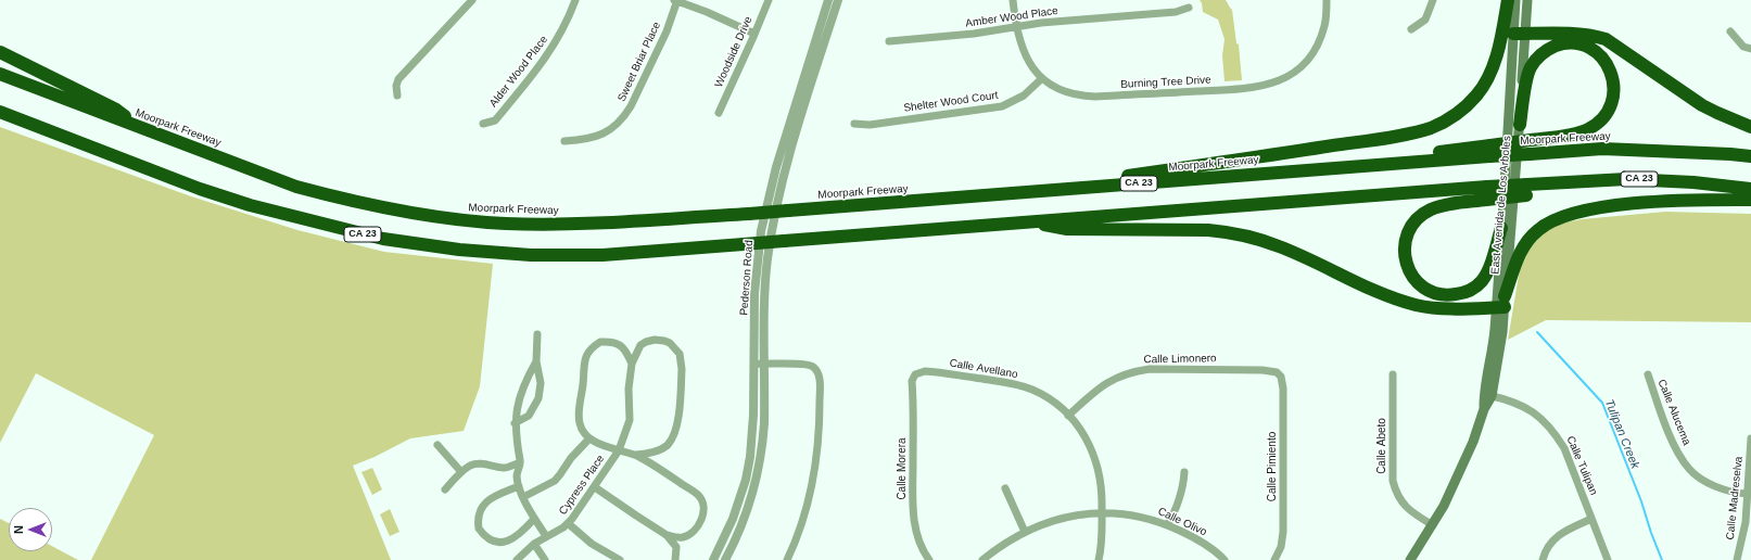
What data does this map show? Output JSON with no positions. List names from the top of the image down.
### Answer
{
  "streets": {
    "highway": ["Moorpark Freeway", "CA 23"],
    "main road": ["East Avenida de Los Arboles"],
    "street": [
      "Amber Wood Place",
      "Woodside Drive",
      "Sweet Briar Place",
      "Alder Wood Place",
      "Burning Tree Drive",
      "Shelter Wood Court",
      "Pederson Road",
      "Calle Limonero",
      "Calle Avellano",
      "Calle Alucema",
      "Calle Abeto",
      "Calle Tulipan",
      "Calle Pimiento",
      "Calle Morera",
      "Cypress Place",
      "Calle Madreselva",
      "Calle Olivo"
    ]
  },
  "crossings": [
    ["Amber Wood Place", "Burning Tree Drive"],
    ["Burning Tree Drive", "Shelter Wood Court"],
    ["East Avenida de Los Arboles", "Calle Abeto"],
    ["East Avenida de Los Arboles", "Calle Tulipan"],
    ["Calle Limonero", "Calle Avellano"],
    ["Calle Limonero", "Calle Pimiento"],
    ["Calle Avellano", "Calle Morera"],
    ["Calle Avellano", "Calle Olivo"],
    ["Calle Alucema", "Calle Madreselva"]
  ],
  "water": ["Tulipan Creek"],
  "north": "left"
}
